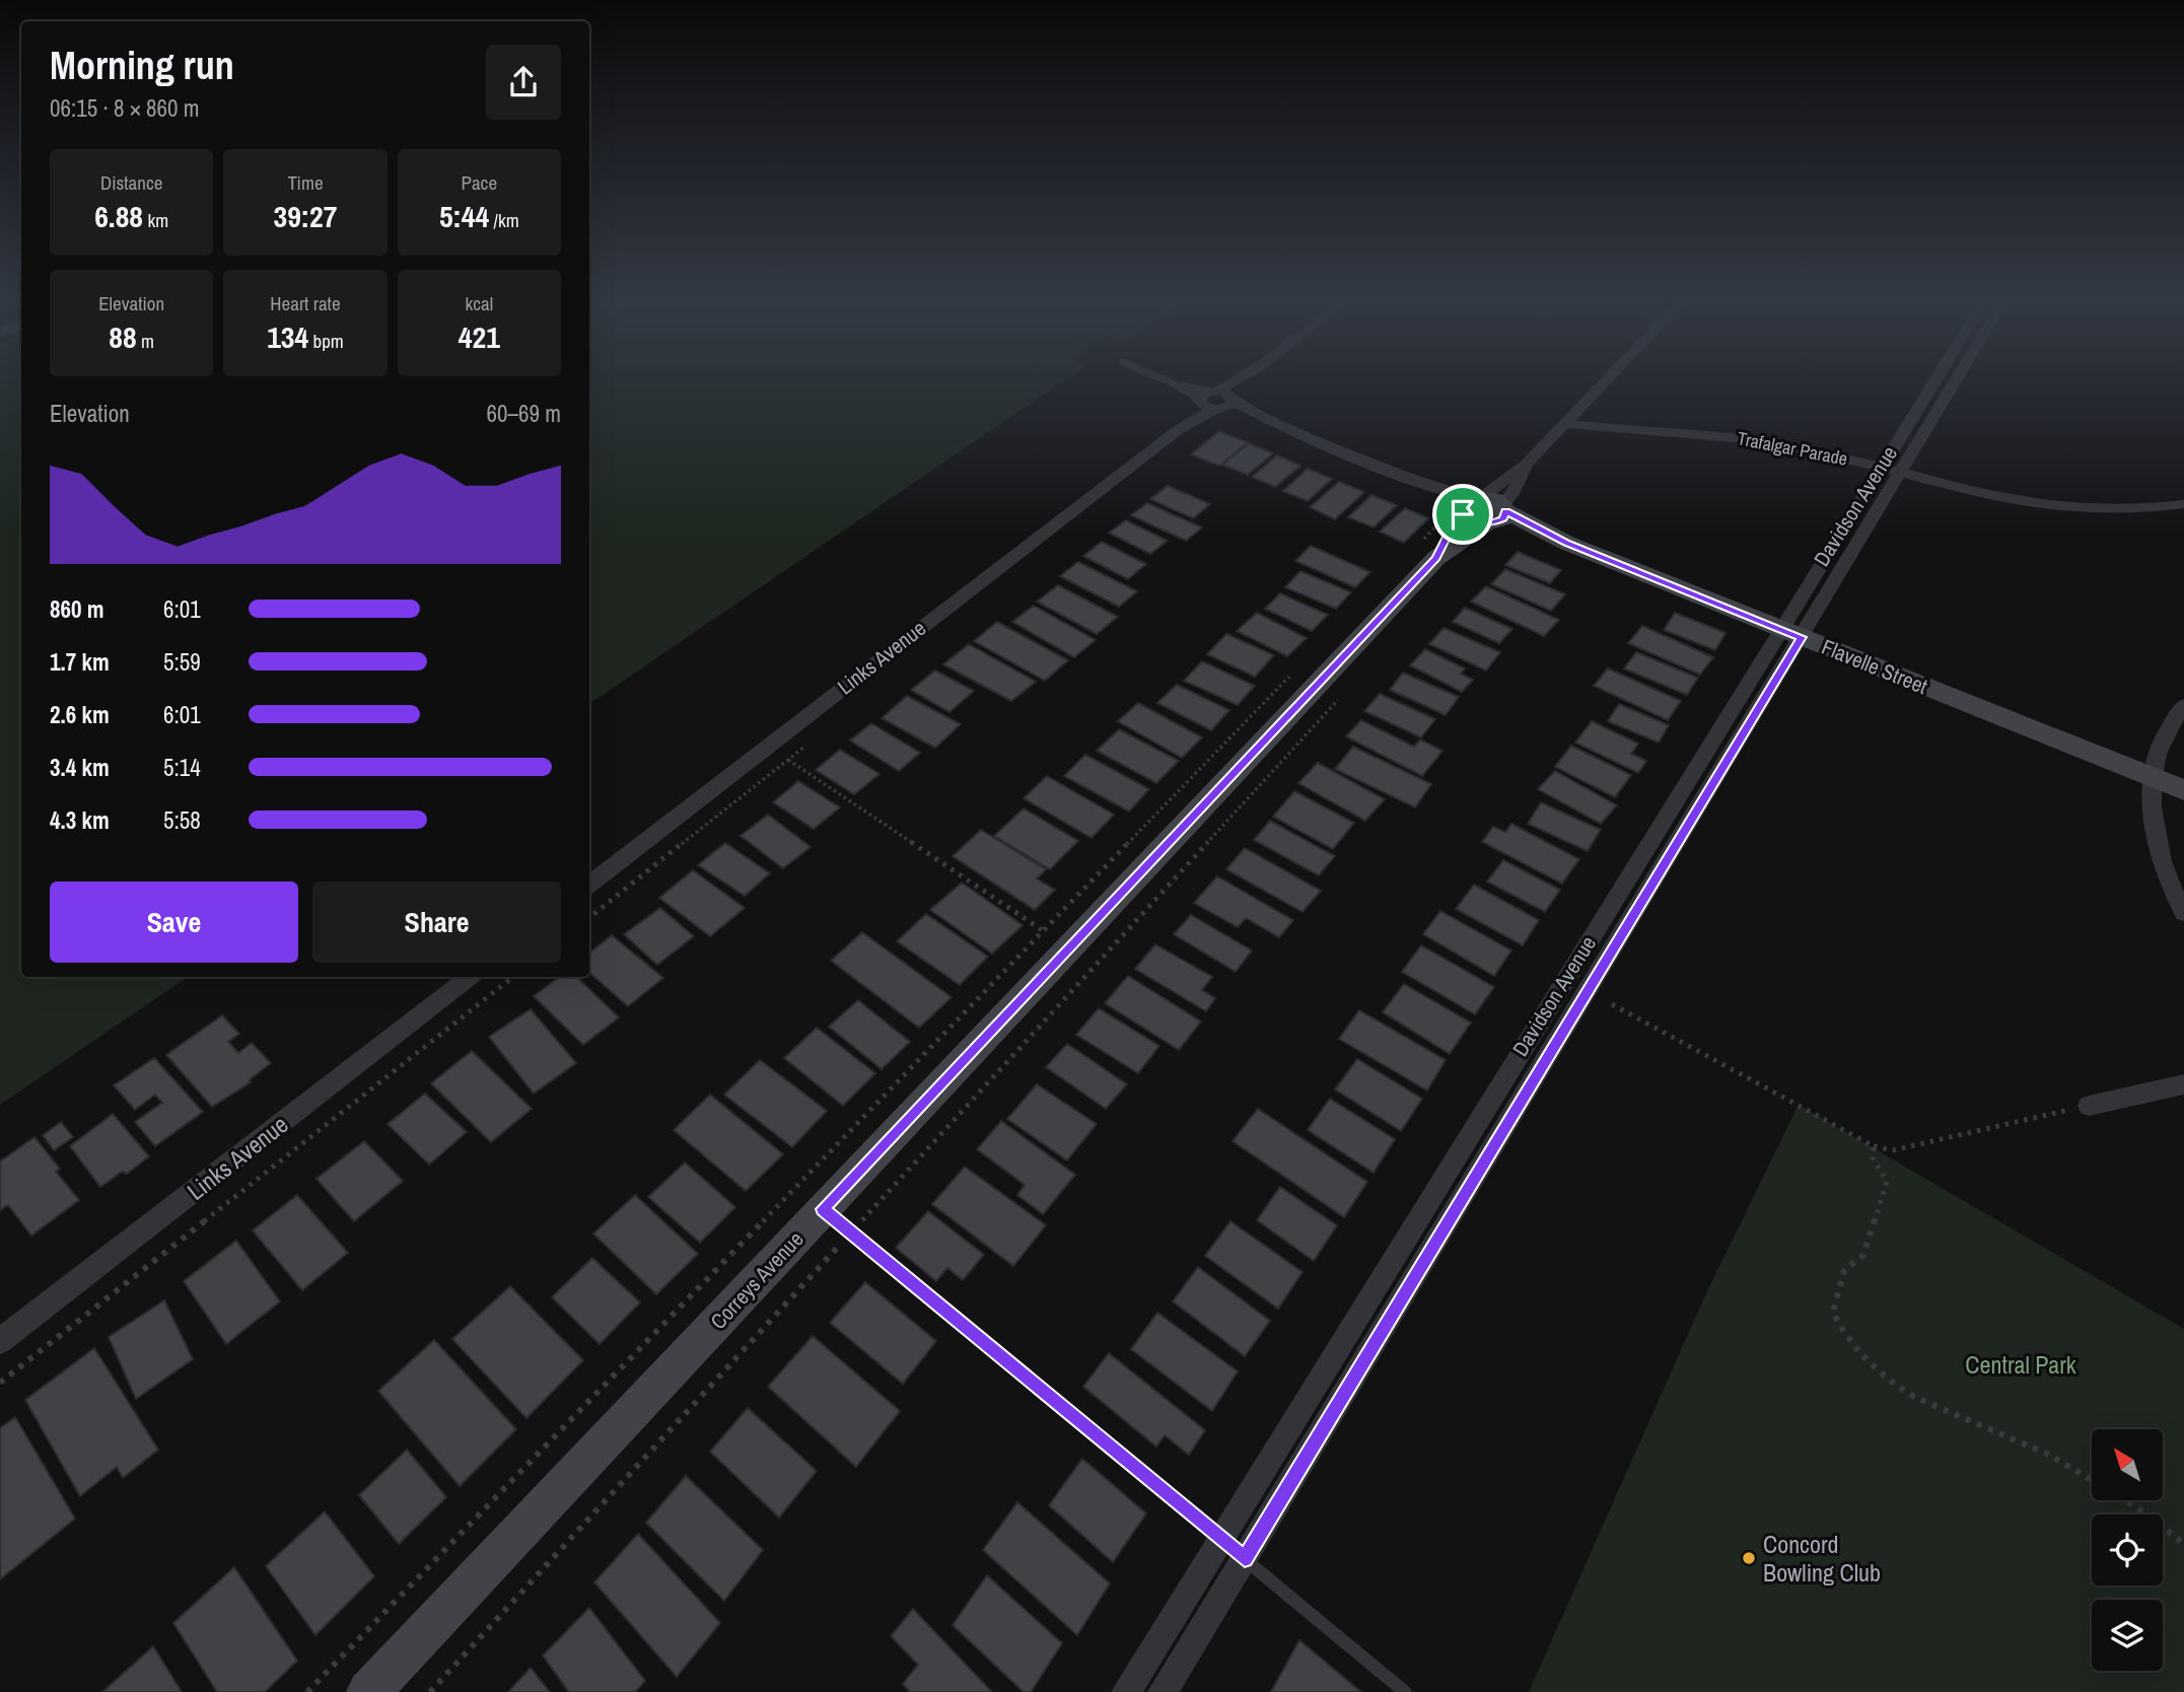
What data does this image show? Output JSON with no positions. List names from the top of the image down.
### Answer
{
  "streets": {
    "street": [
      "Trafalgar Parade",
      "Davidson Avenue",
      "Links Avenue",
      "Flavelle Street",
      "Correys Avenue"
    ]
  },
  "crossings": [
    ["Trafalgar Parade", "Davidson Avenue"],
    ["Trafalgar Parade", "Correys Avenue"],
    ["Davidson Avenue", "Flavelle Street"],
    ["Flavelle Street", "Correys Avenue"]
  ],
  "parks": ["Central Park"],
  "places": ["Concord Bowling Club"],
  "north": "top left",
  "page": {
    "heading": ["Morning run", "06:15 · 8 × 860 m"],
    "stats": [
      ["Distance", "6.88 km"],
      ["Time", "39:27"],
      ["Pace", "5:44 /km"],
      ["Elevation", "88 m"],
      ["Heart rate", "134 bpm"],
      ["kcal", "421"]
    ],
    "chart": ["Elevation", "60–69 m"],
    "list": [
      {
        "name": "860 m",
        "note": "6:01"
      },
      {
        "name": "1.7 km",
        "note": "5:59"
      },
      {
        "name": "2.6 km",
        "note": "6:01"
      },
      {
        "name": "3.4 km",
        "note": "5:14"
      },
      {
        "name": "4.3 km",
        "note": "5:58"
      }
    ],
    "buttons": ["Save", "Share"]
  }
}
